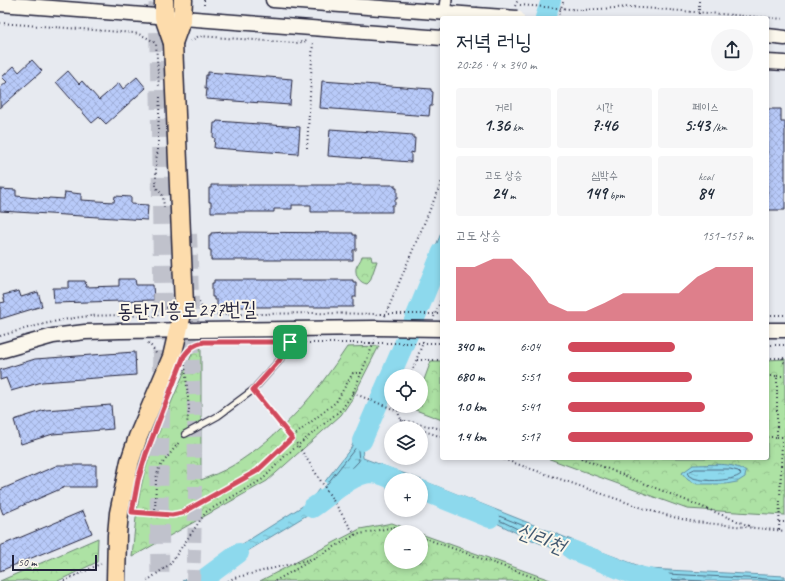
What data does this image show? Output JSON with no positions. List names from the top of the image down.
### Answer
{
  "streets": {
    "street": ["동탄기흥로277번길"]
  },
  "water": ["신리천"],
  "scale_bar": "50 m",
  "page": {
    "heading": ["저녁 러닝", "20:26 · 4 × 340 m"],
    "stats": [
      ["거리", "1.36 km"],
      ["시간", "7:46"],
      ["페이스", "5:43 /km"],
      ["고도 상승", "24 m"],
      ["심박수", "149 bpm"],
      ["kcal", "84"]
    ],
    "chart": ["고도 상승", "151–157 m"],
    "list": [
      {
        "name": "340 m",
        "note": "6:04"
      },
      {
        "name": "680 m",
        "note": "5:51"
      },
      {
        "name": "1.0 km",
        "note": "5:41"
      },
      {
        "name": "1.4 km",
        "note": "5:17"
      }
    ],
    "map_buttons": ["+", "−"],
    "scale": "50 m"
  }
}
